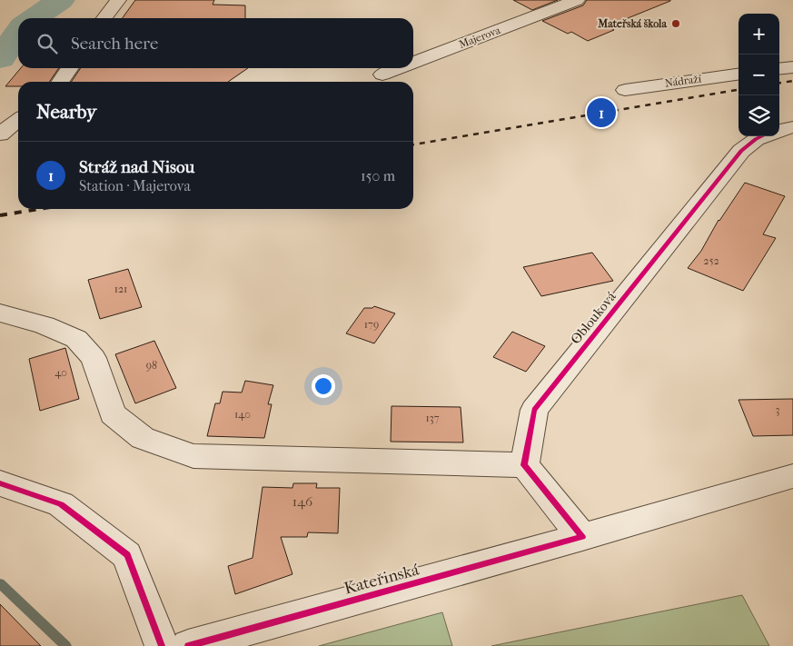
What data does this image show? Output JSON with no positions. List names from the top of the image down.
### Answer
{
  "streets": {
    "street": [
      "Majerova",
      "Nádraží",
      "Oblouková",
      "Kateřinská"
    ]
  },
  "places": ["Mateřská škola"],
  "house_numbers": [
    "252",
    "121",
    "179",
    "98",
    "40",
    "3",
    "140",
    "137",
    "146"
  ],
  "page": {
    "map_buttons": ["+", "−"],
    "search": "Search here",
    "heading": "Nearby",
    "pins": "1",
    "list": [
      {
        "mark": "1",
        "name": "Stráž nad Nisou",
        "note": "Station · Majerova",
        "value": "150 m"
      }
    ]
  }
}
